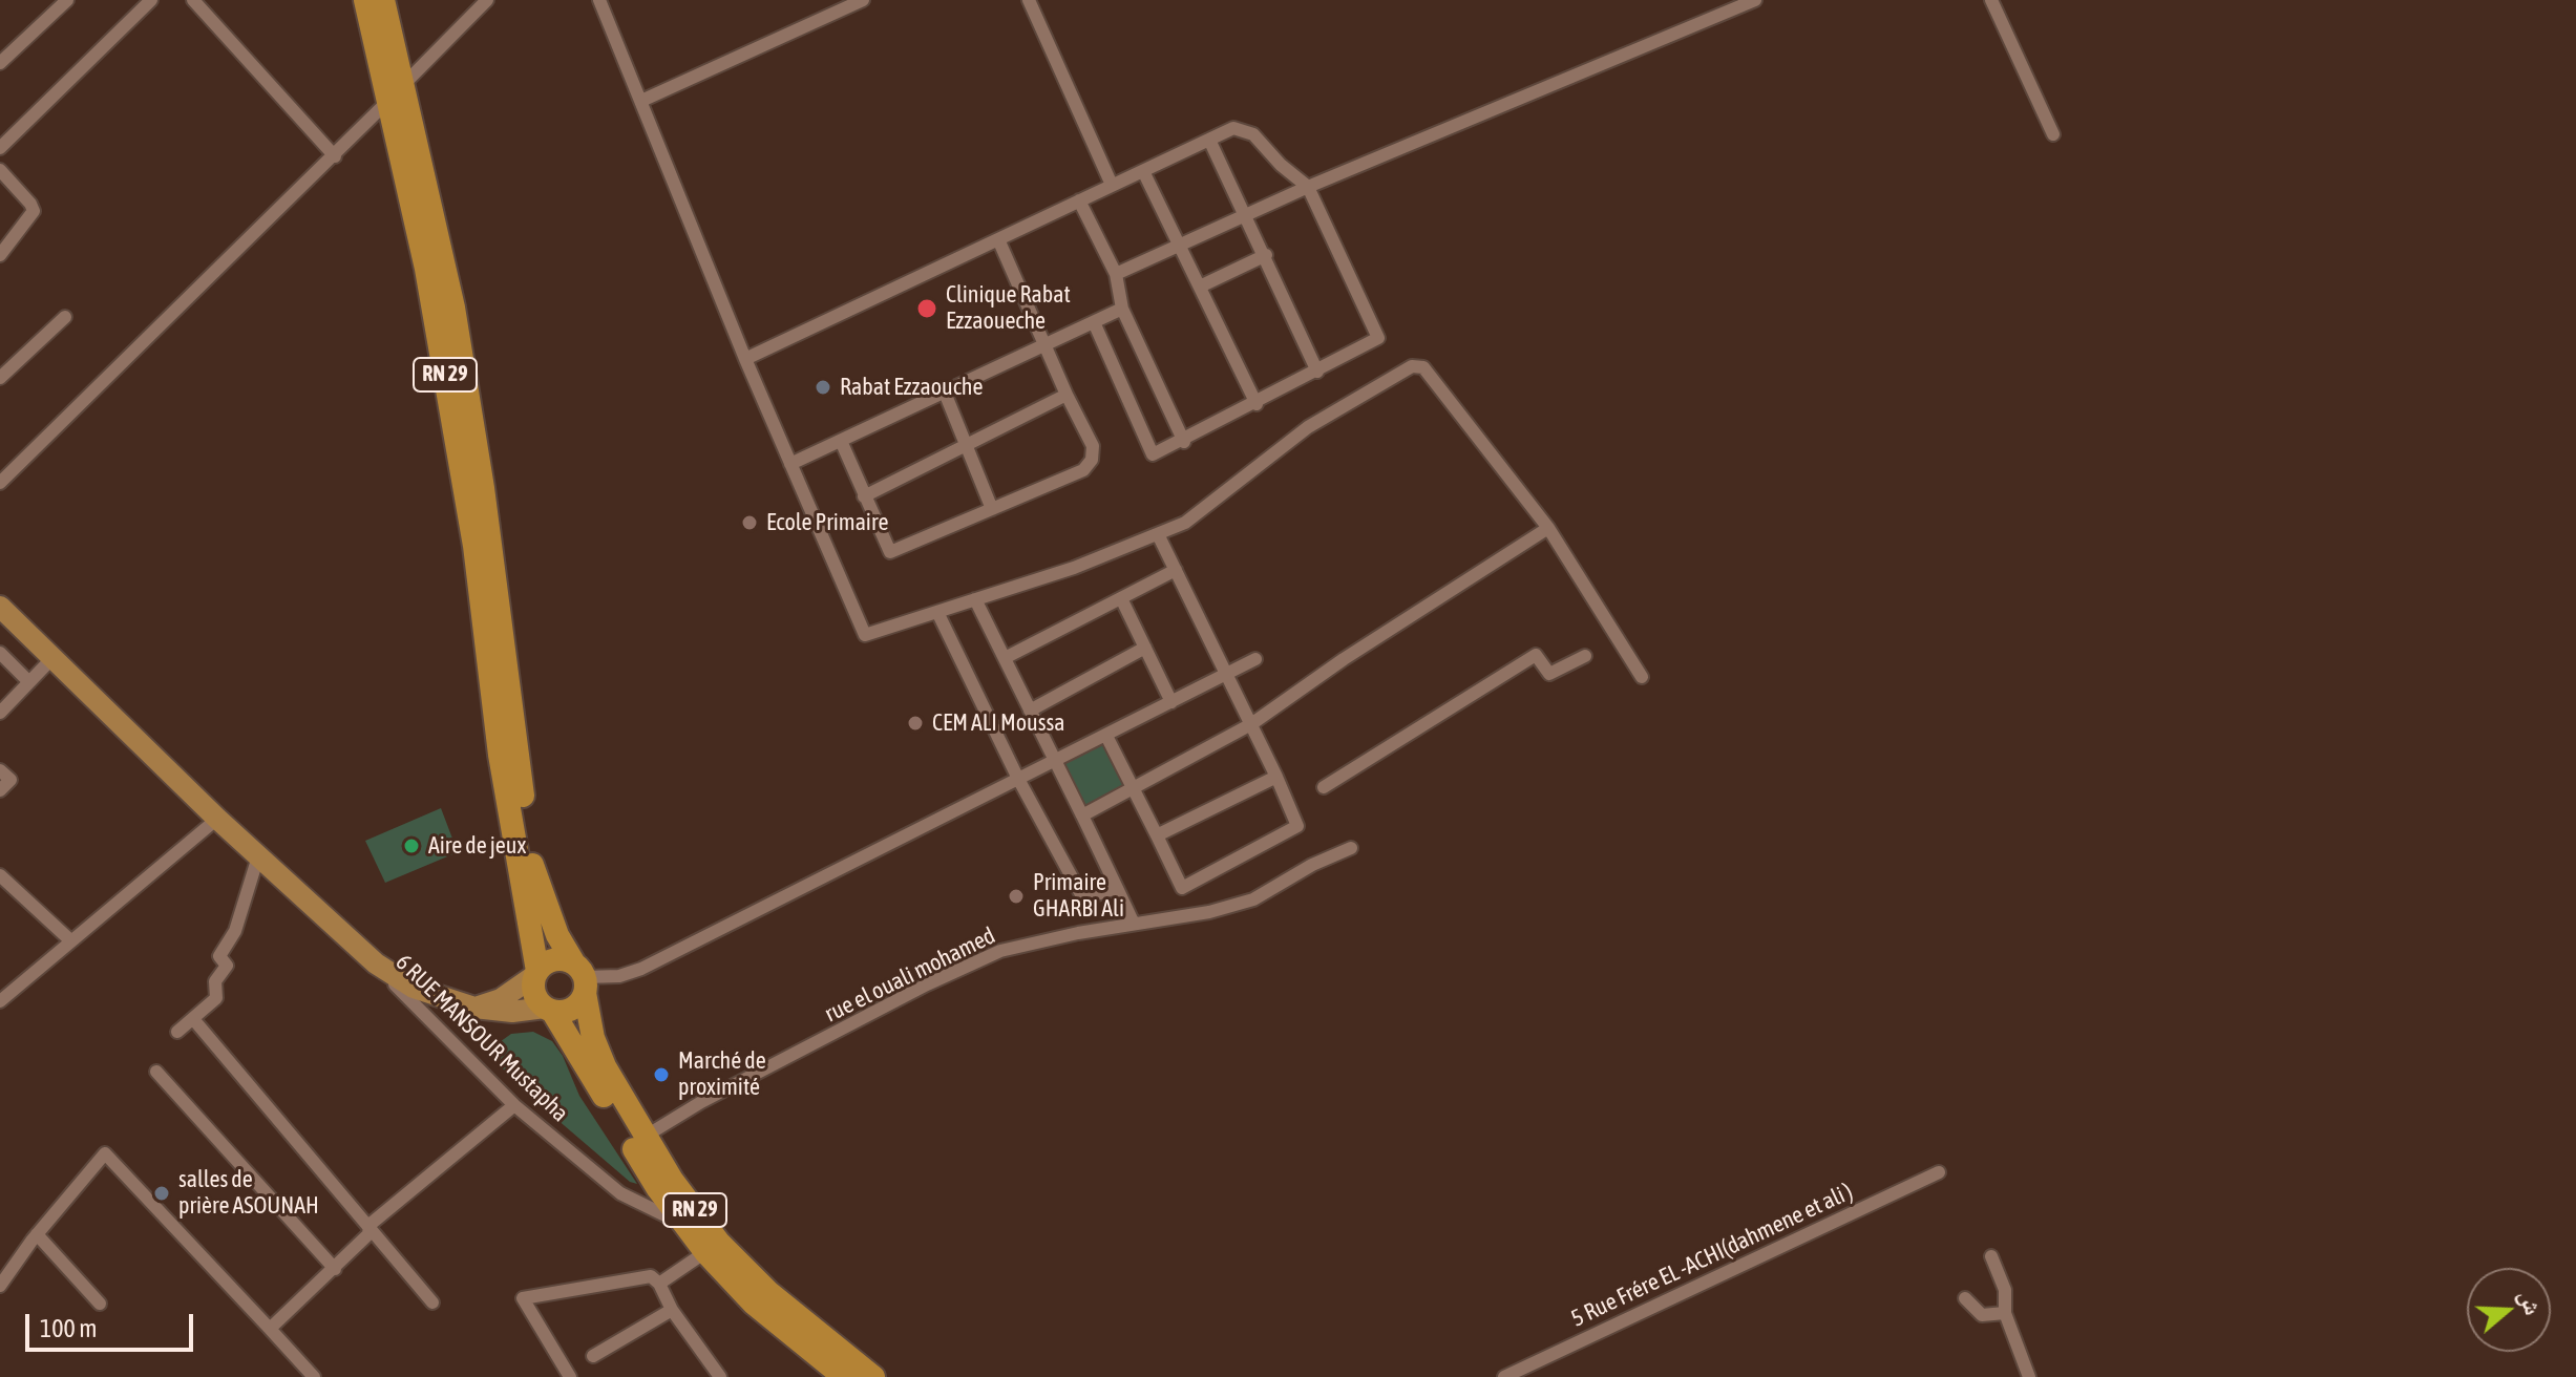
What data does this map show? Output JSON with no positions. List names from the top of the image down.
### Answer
{
  "streets": {
    "highway": ["RN 29"],
    "street": ["rue el ouali mohamed", "6 RUE MANSOUR Mustapha", "5 Rue Frére EL -ACHI(dahmene et ali )"]
  },
  "crossings": [
    ["RN 29", "rue el ouali mohamed"],
    ["RN 29", "6 RUE MANSOUR Mustapha"]
  ],
  "places": [
    "Clinique Rabat Ezzaoueche",
    "Rabat Ezzaouche",
    "Ecole Primaire",
    "CEM ALI Moussa",
    "Aire de jeux",
    "Primaire GHARBI Ali",
    "Marché de proximité",
    "salles de prière ASOUNAH"
  ],
  "scale_bar": "100 m",
  "north": "right"
}
